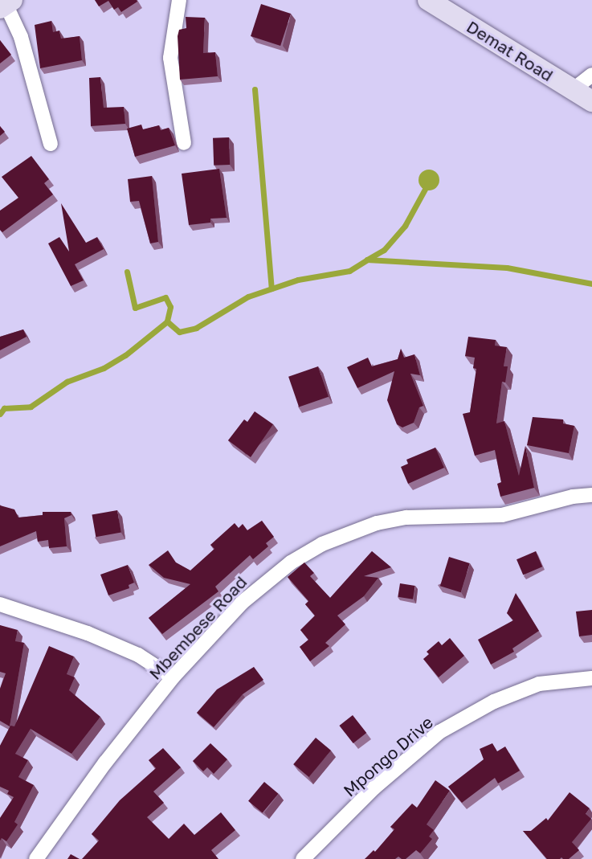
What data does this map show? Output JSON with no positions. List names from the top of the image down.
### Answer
{
  "streets": {
    "street": ["Demat Road", "Mbembese Road", "Mpongo Drive"]
  }
}
